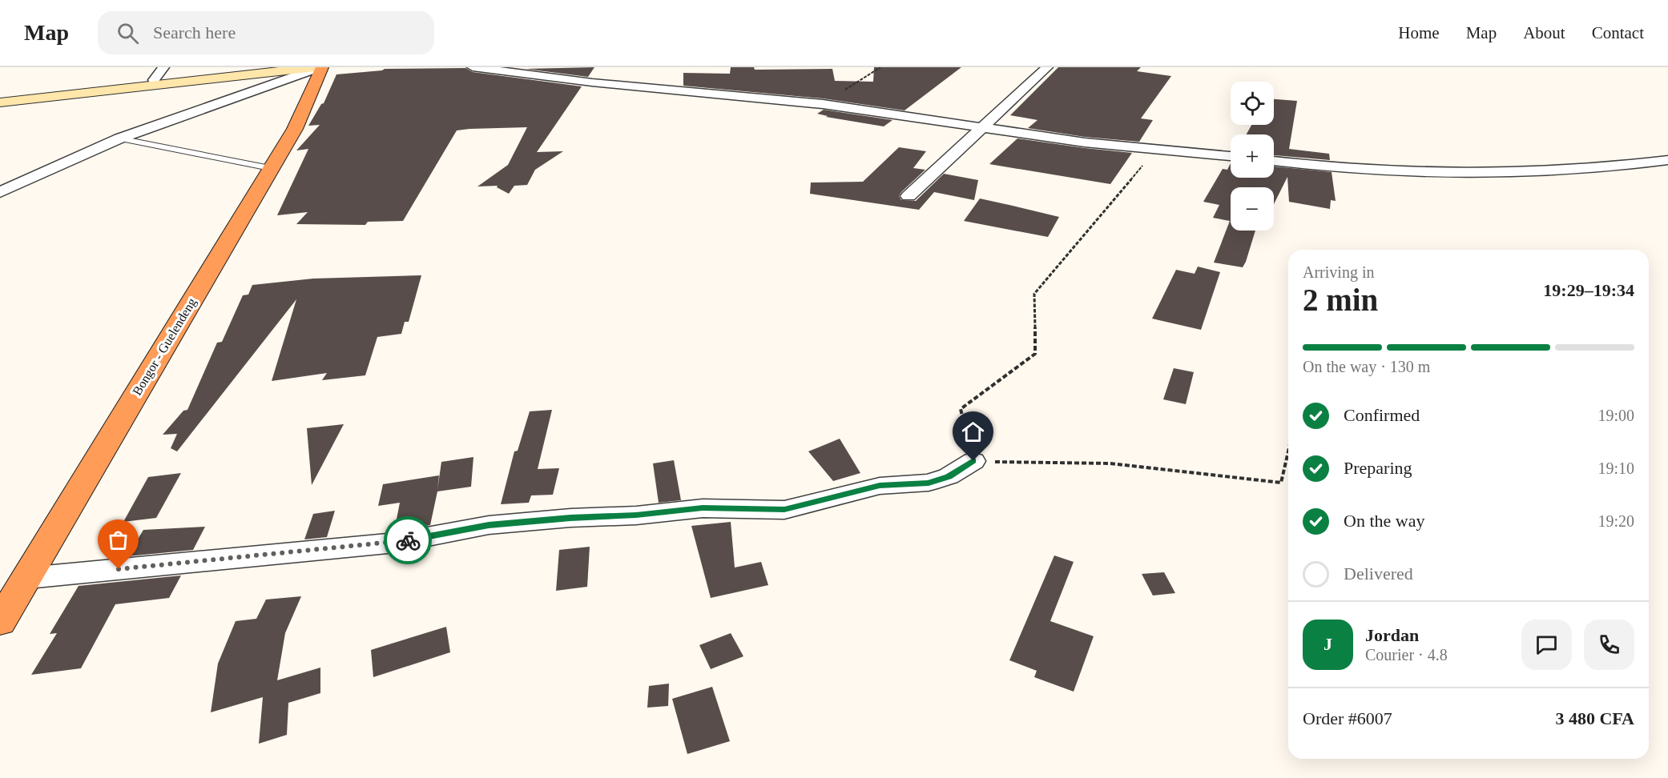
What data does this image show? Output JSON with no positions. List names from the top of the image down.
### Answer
{
  "streets": {
    "highway": ["Bongor - Guelendeng"]
  },
  "page": {
    "header": "Map",
    "search": "Search here",
    "nav": [
      "Home",
      "Map",
      "About",
      "Contact"
    ],
    "map_buttons": ["+", "−"],
    "heading": ["2 min", "Arriving in", "19:29–19:34"],
    "panel": [
      "Jordan",
      "Courier · 4.8",
      "Order #6007",
      "3 480 CFA"
    ],
    "bar": "On the way · 130 m",
    "list": [
      ["Confirmed", "19:00"],
      ["Preparing", "19:10"],
      ["On the way", "19:20"],
      "Delivered"
    ],
    "round": "J"
  }
}
